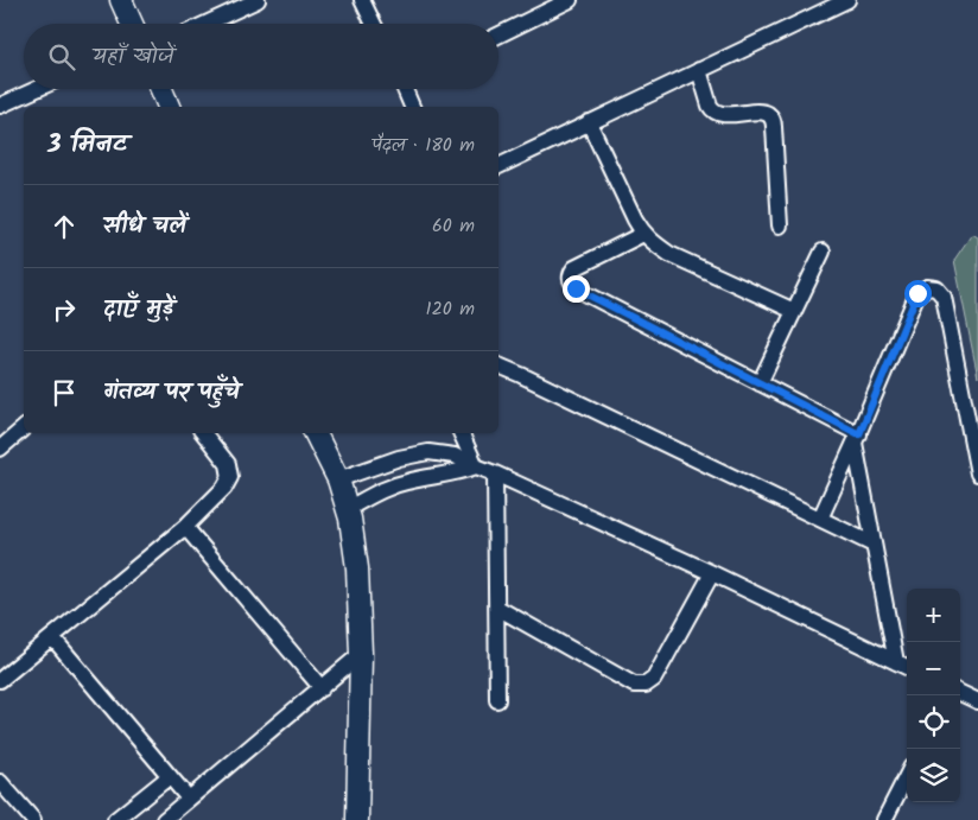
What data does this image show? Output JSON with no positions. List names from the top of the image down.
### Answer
{
  "page": {
    "search": "यहाँ खोजें",
    "heading": ["3 मिनट", "पैदल · 180 m"],
    "list": [
      ["सीधे चलें", "60 m"],
      ["दाएँ मुड़ें", "120 m"],
      "गंतव्य पर पहुँचे"
    ],
    "map_buttons": ["+", "−"]
  }
}
